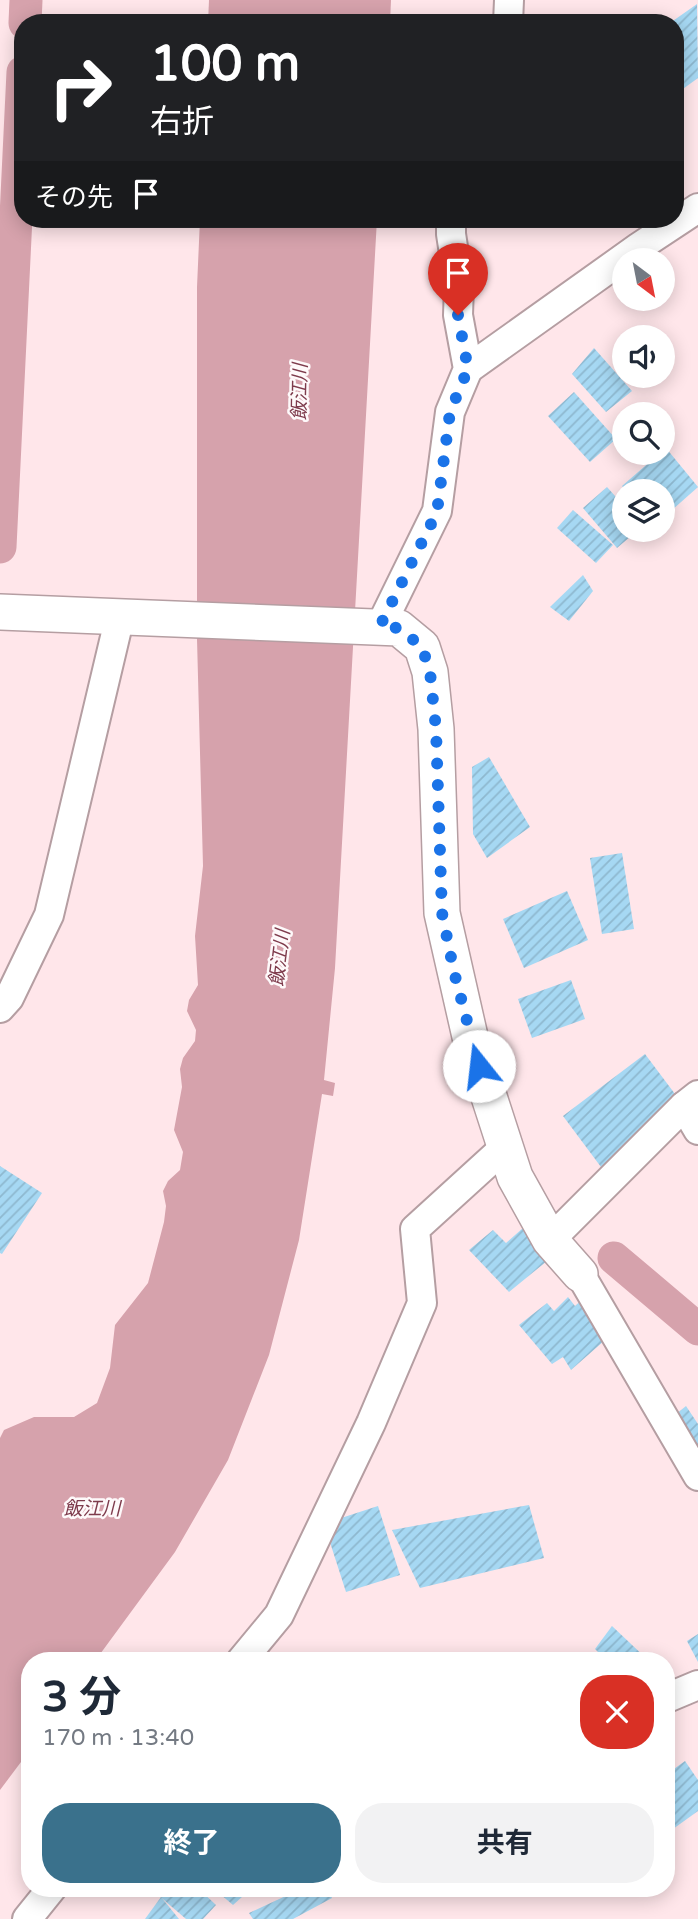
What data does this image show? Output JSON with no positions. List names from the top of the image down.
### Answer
{
  "water": ["飯江川"],
  "north": "bottom right",
  "page": {
    "turn": ["100 m", "右折"],
    "then": "その先",
    "heading": ["3 分", "170 m · 13:40"],
    "buttons": ["終了", "共有"]
  }
}
